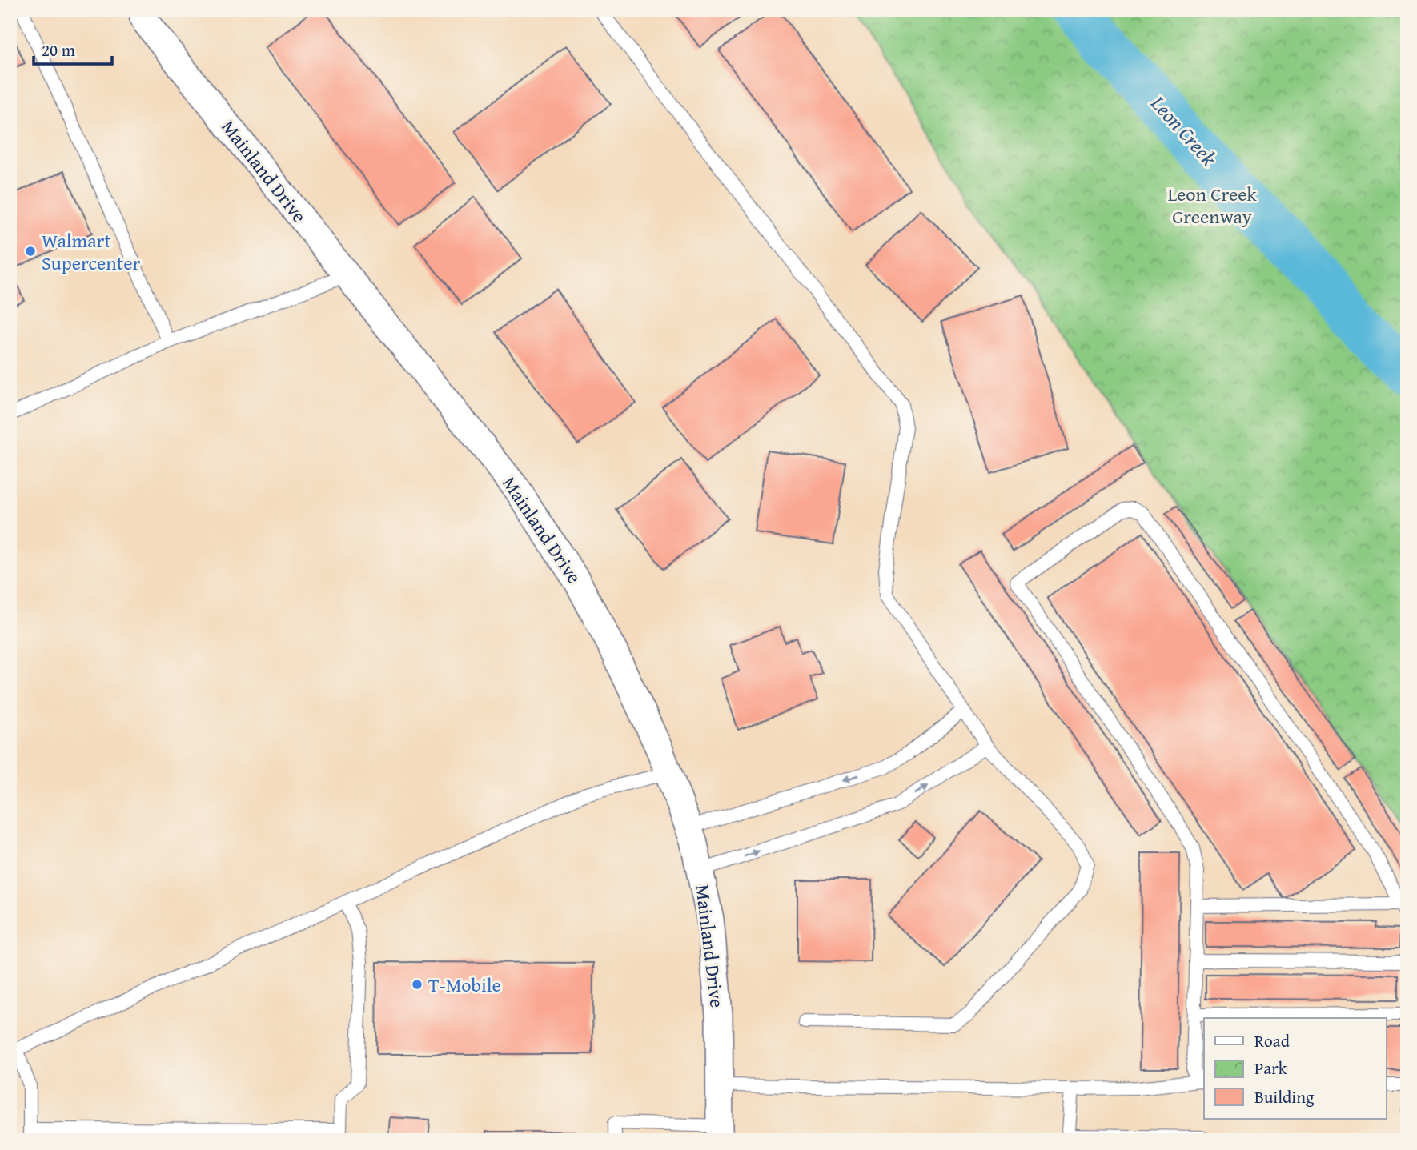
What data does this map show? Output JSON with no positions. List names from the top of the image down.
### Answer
{
  "streets": {
    "street": ["Mainland Drive"]
  },
  "water": ["Leon Creek"],
  "parks": ["Leon Creek Greenway"],
  "places": ["Walmart Supercenter", "T-Mobile"],
  "legend": ["Road", "Park", "Building"],
  "scale_bar": "20 m"
}
